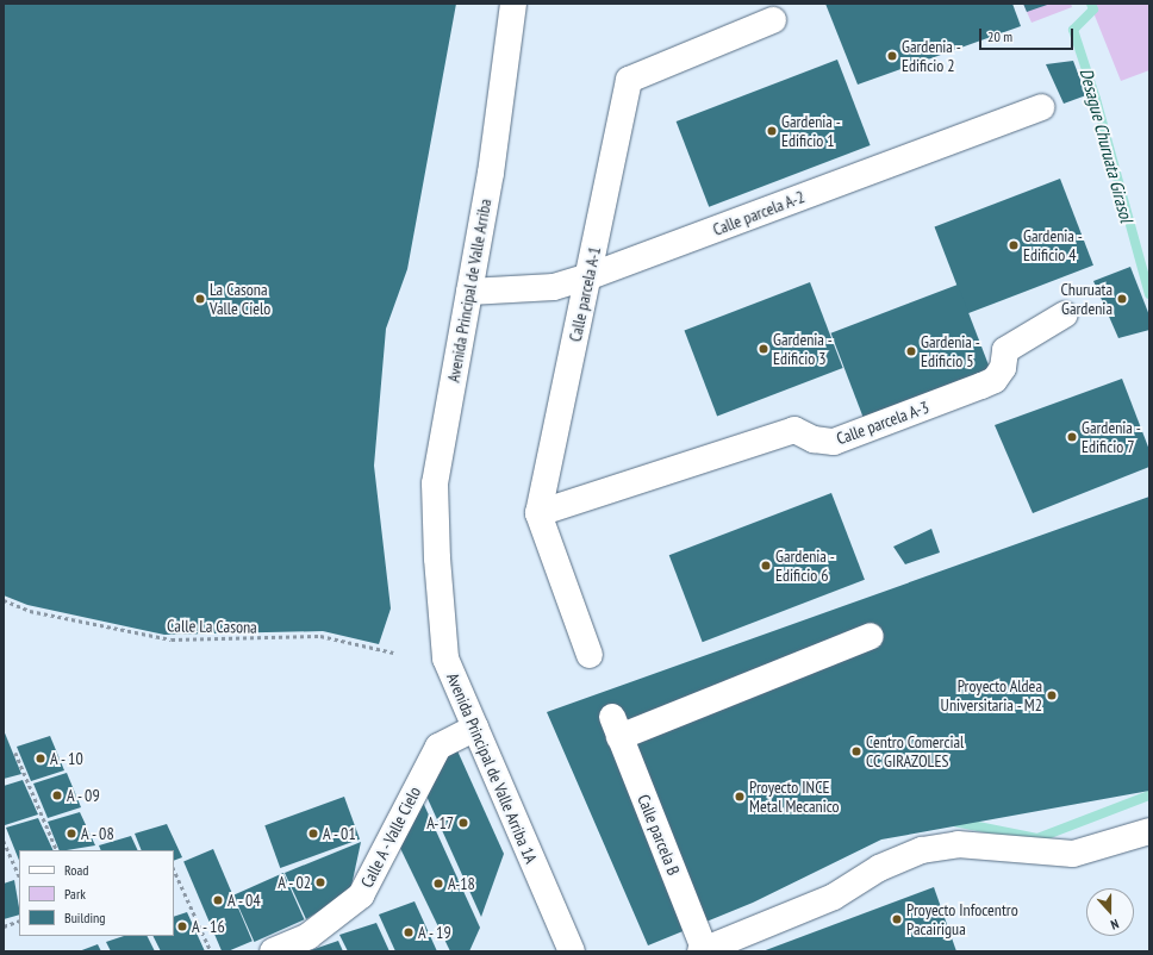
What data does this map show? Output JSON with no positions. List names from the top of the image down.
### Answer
{
  "streets": {
    "street": [
      "Calle parcela A-2",
      "Avenida Principal de Valle Arriba",
      "Calle parcela A-1",
      "Calle parcela A-3",
      "Avenida Principal de Valle Arriba 1A",
      "Calle parcela B",
      "Calle A - Valle Cielo"
    ],
    "path": ["Calle La Casona"]
  },
  "crossings": [
    ["Calle parcela A-2", "Avenida Principal de Valle Arriba"],
    ["Calle parcela A-2", "Calle parcela A-1"],
    ["Avenida Principal de Valle Arriba", "Avenida Principal de Valle Arriba 1A"],
    ["Calle parcela A-1", "Calle parcela A-3"],
    ["Avenida Principal de Valle Arriba 1A", "Calle A - Valle Cielo"]
  ],
  "water": ["Desague Churuata Girasol"],
  "places": [
    "Gardenia - Edificio 2",
    "Gardenia - Edificio 1",
    "Gardenia - Edificio 4",
    "La Casona Valle Cielo",
    "Churuata Gardenia",
    "Gardenia - Edificio 3",
    "Gardenia - Edificio 5",
    "Gardenia - Edificio 7",
    "Gardenia - Edificio 6",
    "Proyecto Aldea Universitaria - M2",
    "Centro Comercial CC GIRAZOLES",
    "A - 10",
    "A - 09",
    "Proyecto INCE Metal Mecanico",
    "A-17",
    "A - 08",
    "A - 01",
    "A - 02",
    "A-18",
    "A - 04",
    "Proyecto Infocentro Pacairigua",
    "A - 16",
    "A - 19"
  ],
  "legend": ["Road", "Park", "Building"],
  "scale_bar": "20 m",
  "north": "bottom"
}
